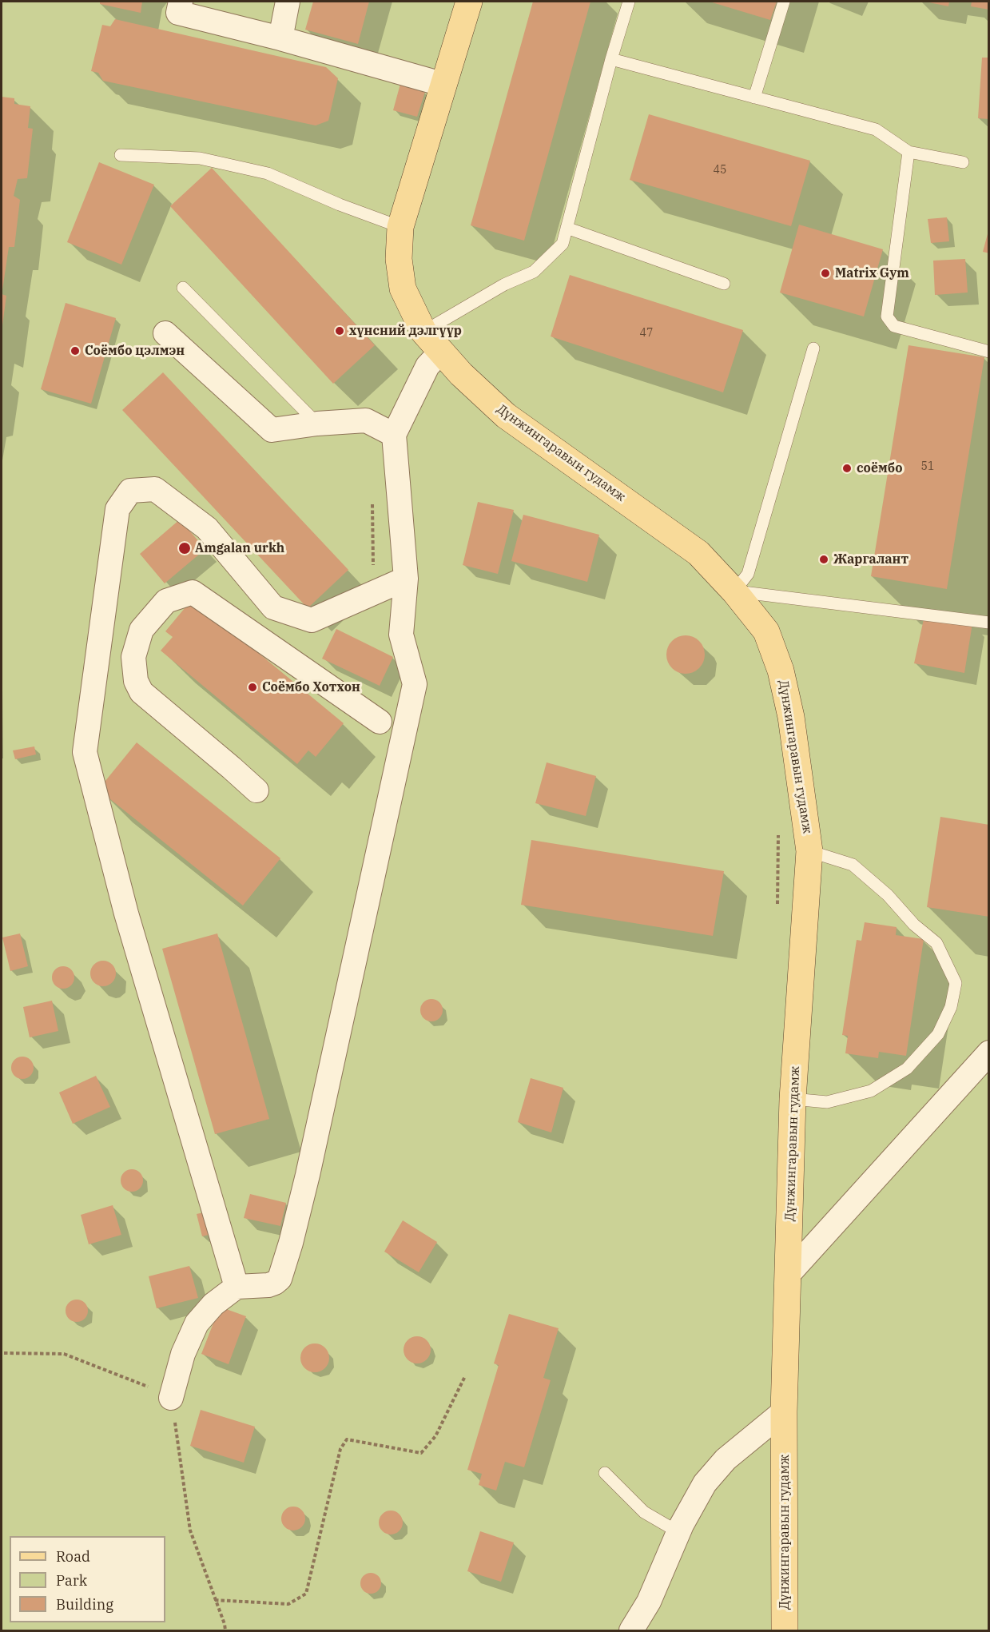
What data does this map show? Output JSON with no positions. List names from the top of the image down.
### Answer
{
  "streets": {
    "main road": ["Дүнжингаравын гудамж"]
  },
  "places": [
    "Matrix Gym",
    "хүнсний дэлгүүр",
    "Соёмбо цэлмэн",
    "соёмбо",
    "Amgalan urkh",
    "Жаргалант",
    "Соёмбо Хотхон"
  ],
  "house_numbers": ["45", "47", "51"],
  "legend": ["Road", "Park", "Building"]
}
